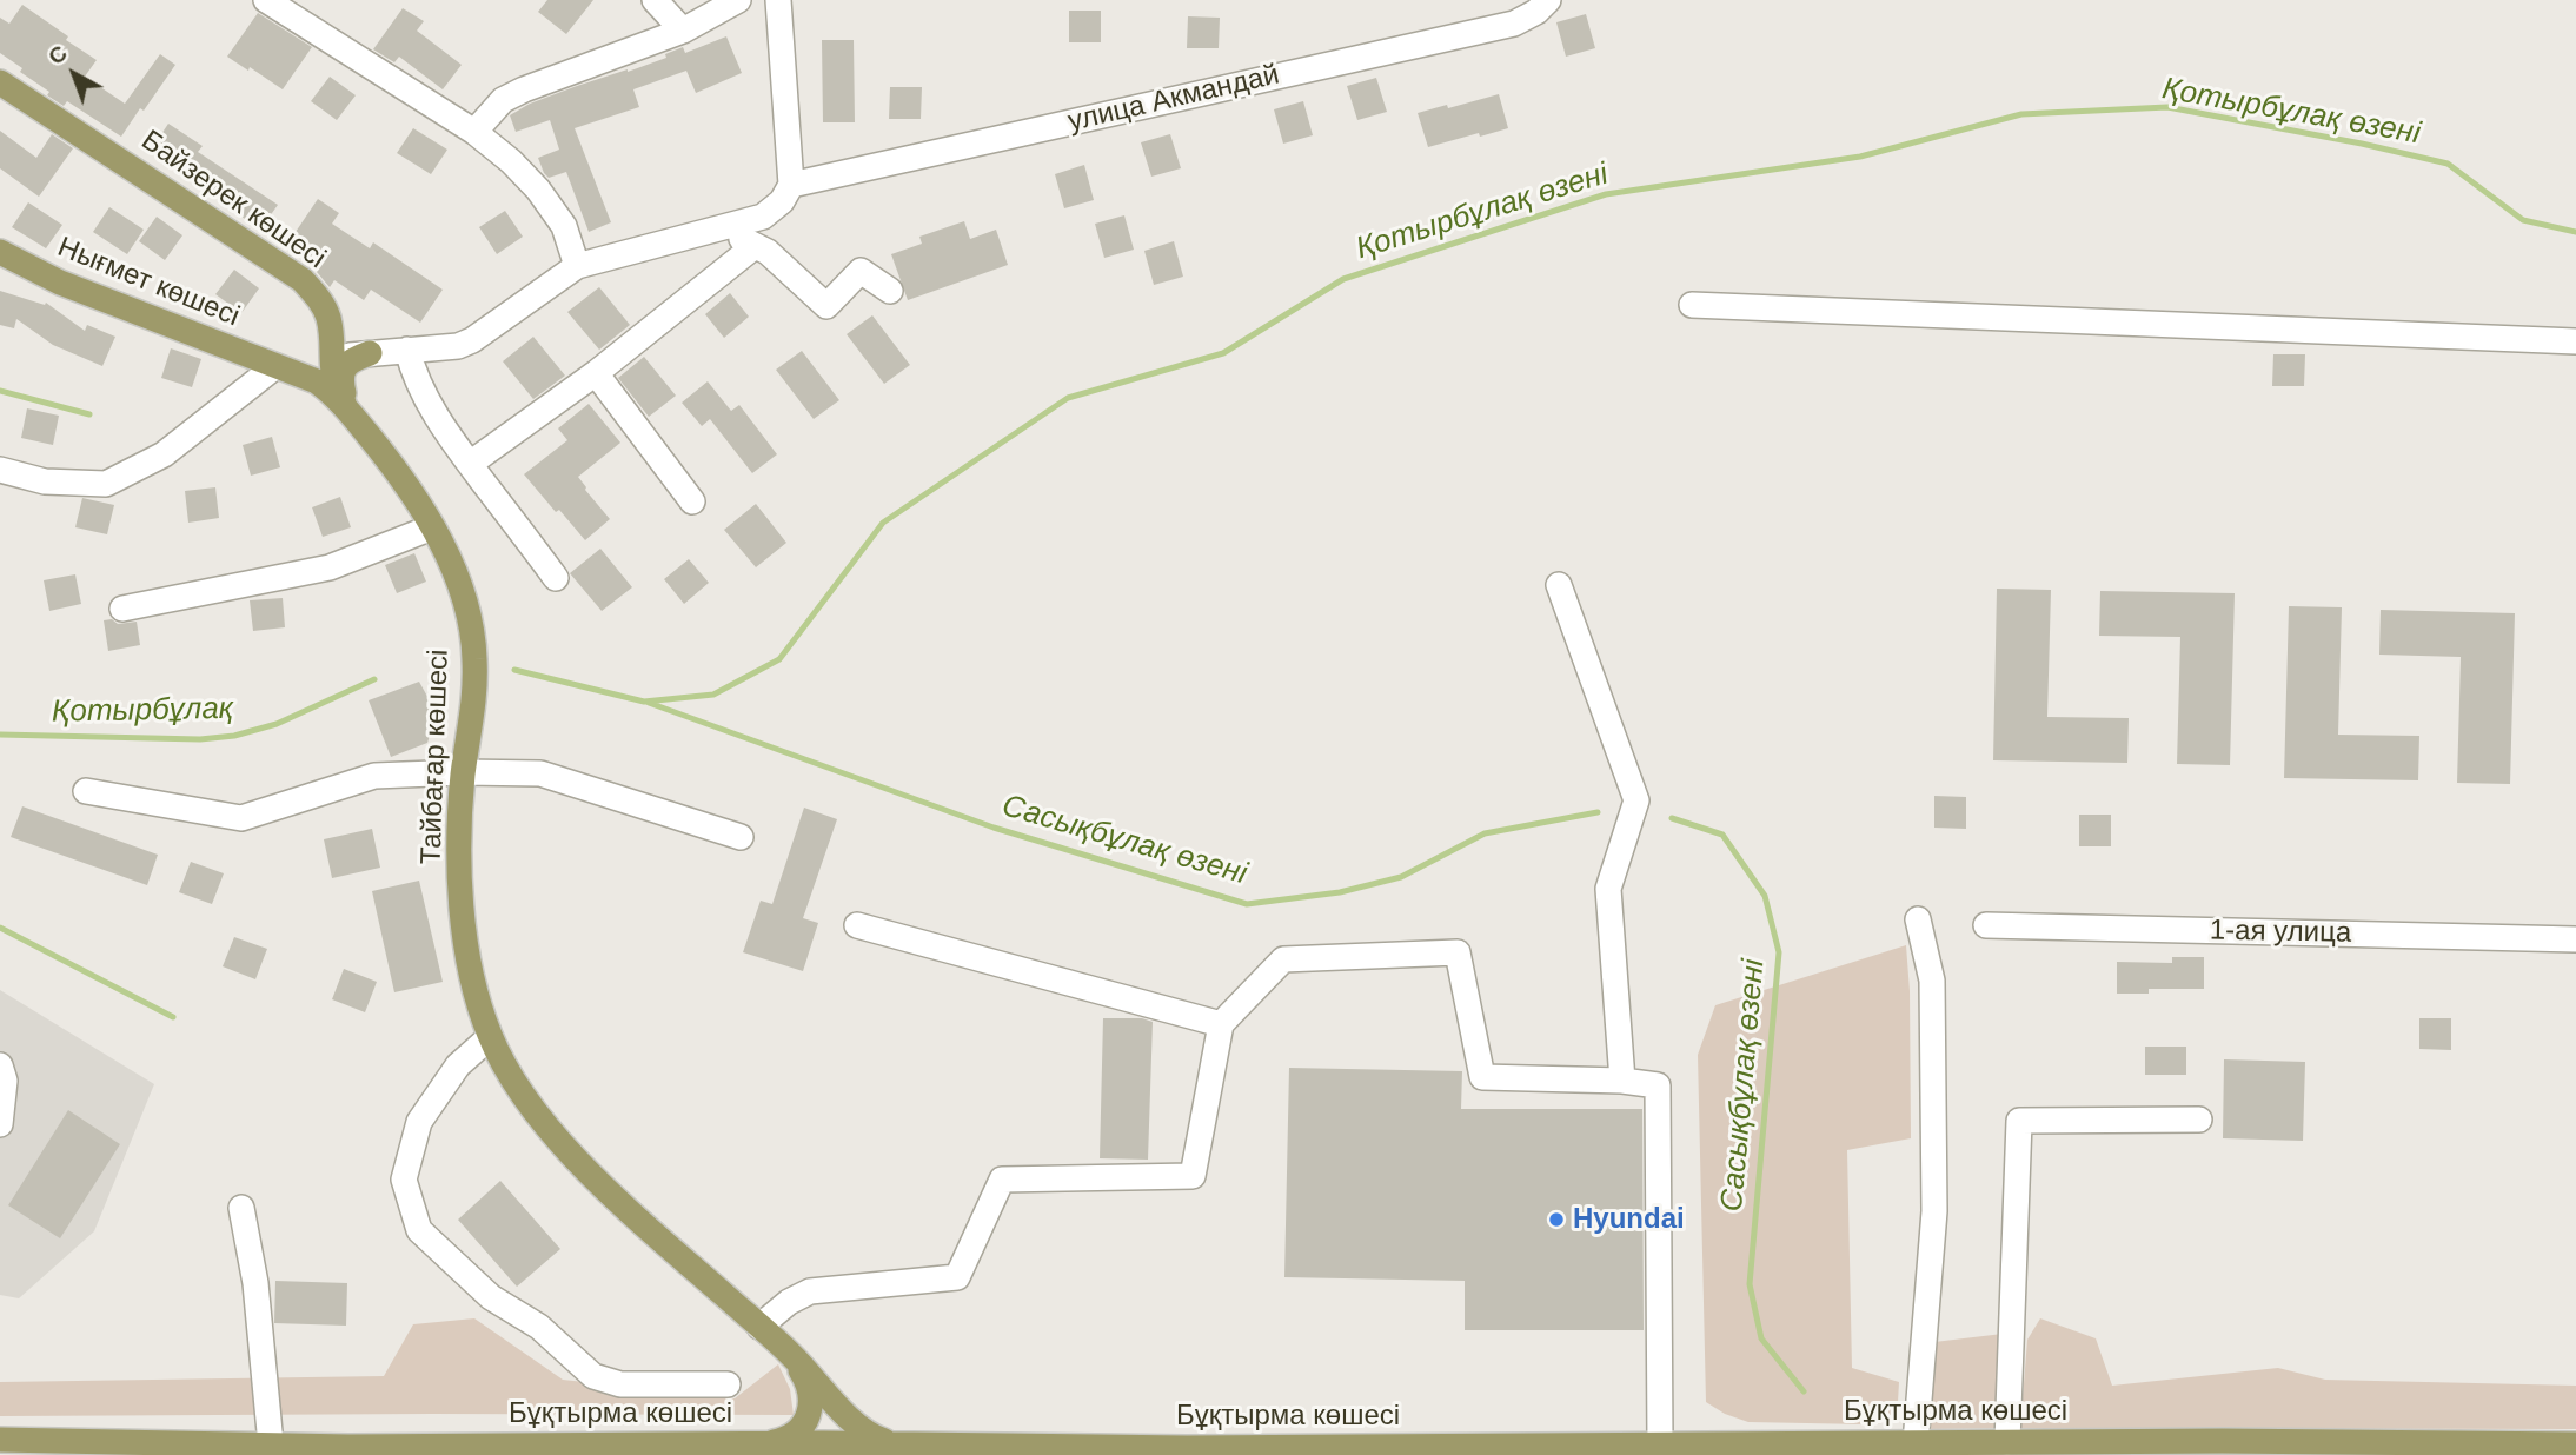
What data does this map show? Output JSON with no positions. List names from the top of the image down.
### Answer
{
  "streets": {
    "main road": [
      "Байзерек көшесі",
      "Нығмет көшесі",
      "Тайбағар көшесі",
      "Бұқтырма көшесі"
    ],
    "street": ["улица Акмандай", "1-ая улица"]
  },
  "crossings": [
    ["Нығмет көшесі", "Тайбағар көшесі"],
    ["Тайбағар көшесі", "Бұқтырма көшесі"]
  ],
  "water": ["Қотырбұлақ өзені", "Қотырбұлақ", "Сасықбұлақ өзені"],
  "places": ["Hyundai"],
  "north": "top left"
}
